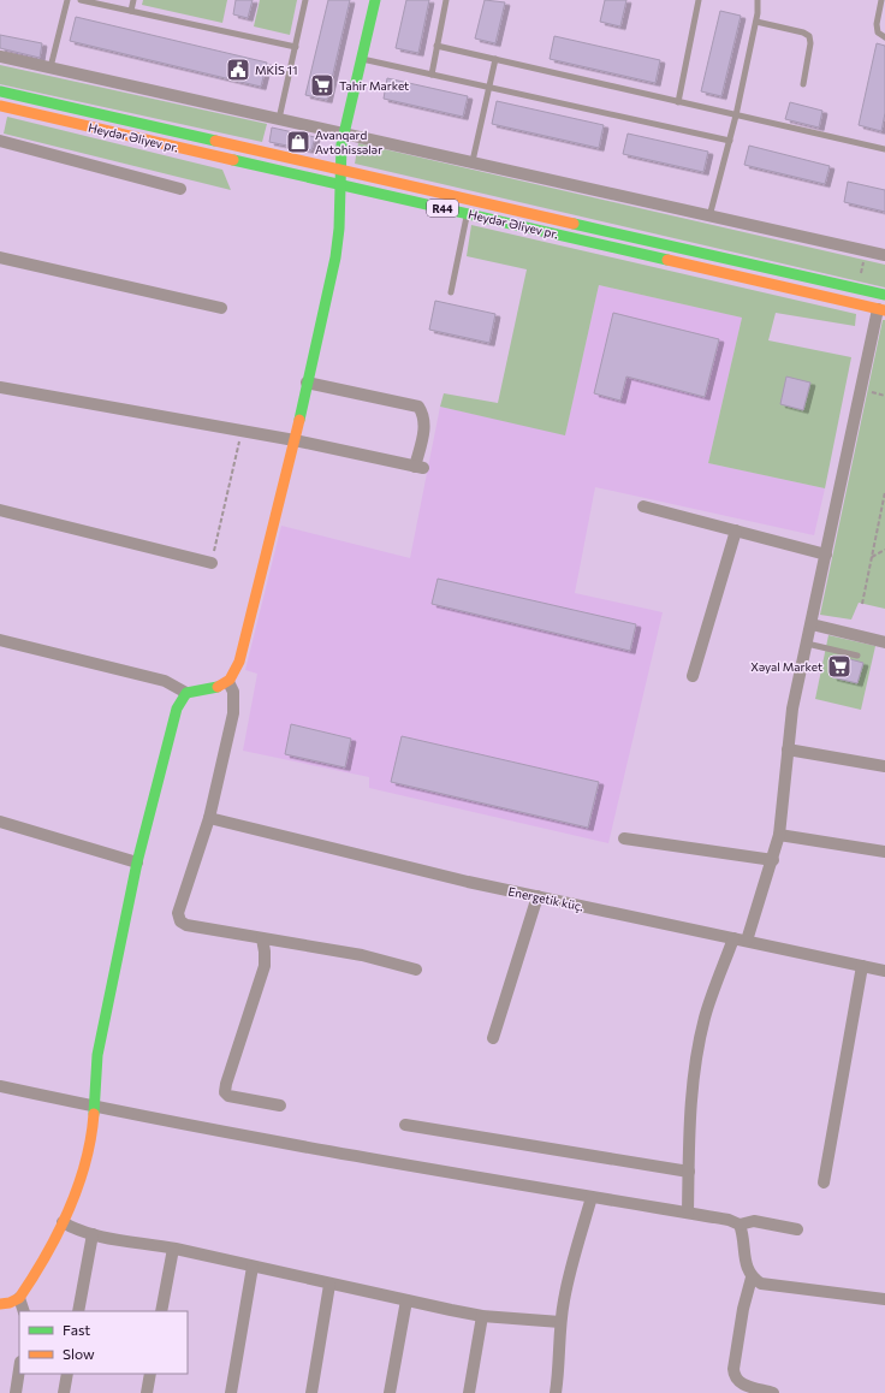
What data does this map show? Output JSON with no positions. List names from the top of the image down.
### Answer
{
  "streets": {
    "main road": ["Heydər Əliyev pr.", "R44"],
    "street": ["Energetik küç."]
  },
  "places": {
    "public building": ["MKİS 11"],
    "supermarket": ["Tahir Market", "Xəyal Market"],
    "shop": ["Avanqard Avtohissələr"]
  },
  "legend": ["Fast", "Slow"]
}
